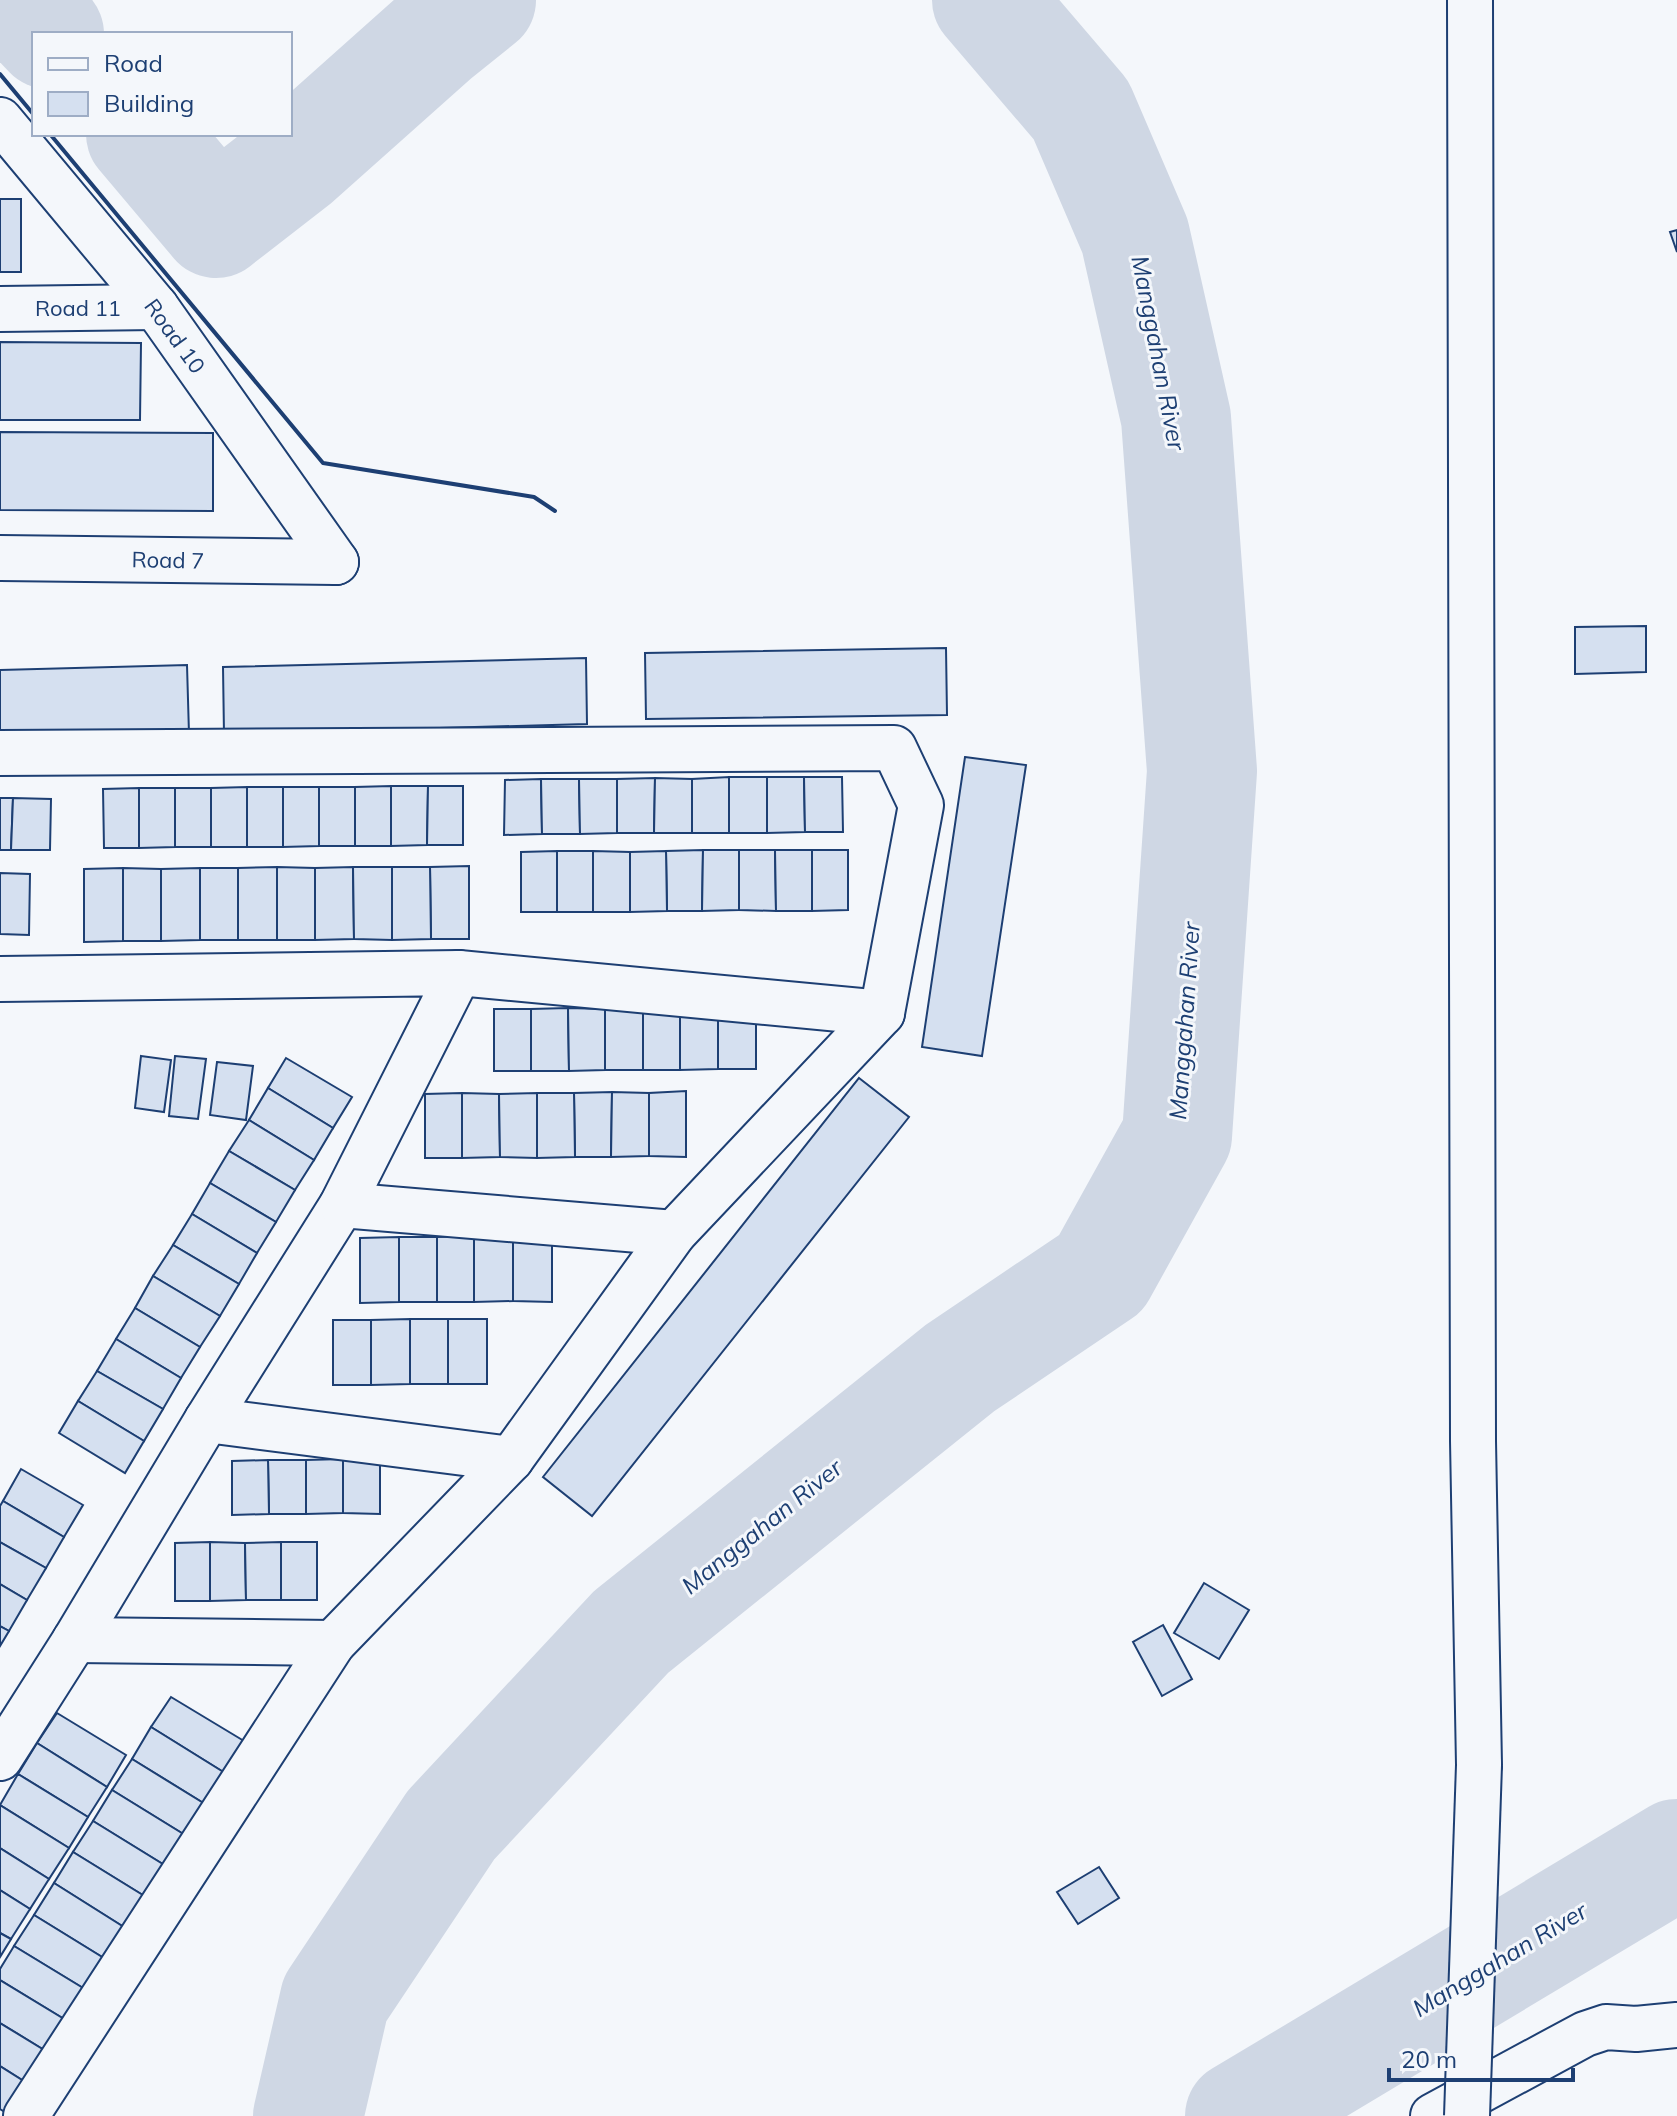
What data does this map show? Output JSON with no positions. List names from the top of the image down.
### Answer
{
  "streets": {
    "street": ["Road 11", "Road 10", "Road 7"]
  },
  "crossings": [
    ["Road 11", "Road 10"],
    ["Road 10", "Road 7"]
  ],
  "water": ["Manggahan River"],
  "legend": ["Road", "Building"],
  "scale_bar": "20 m"
}
